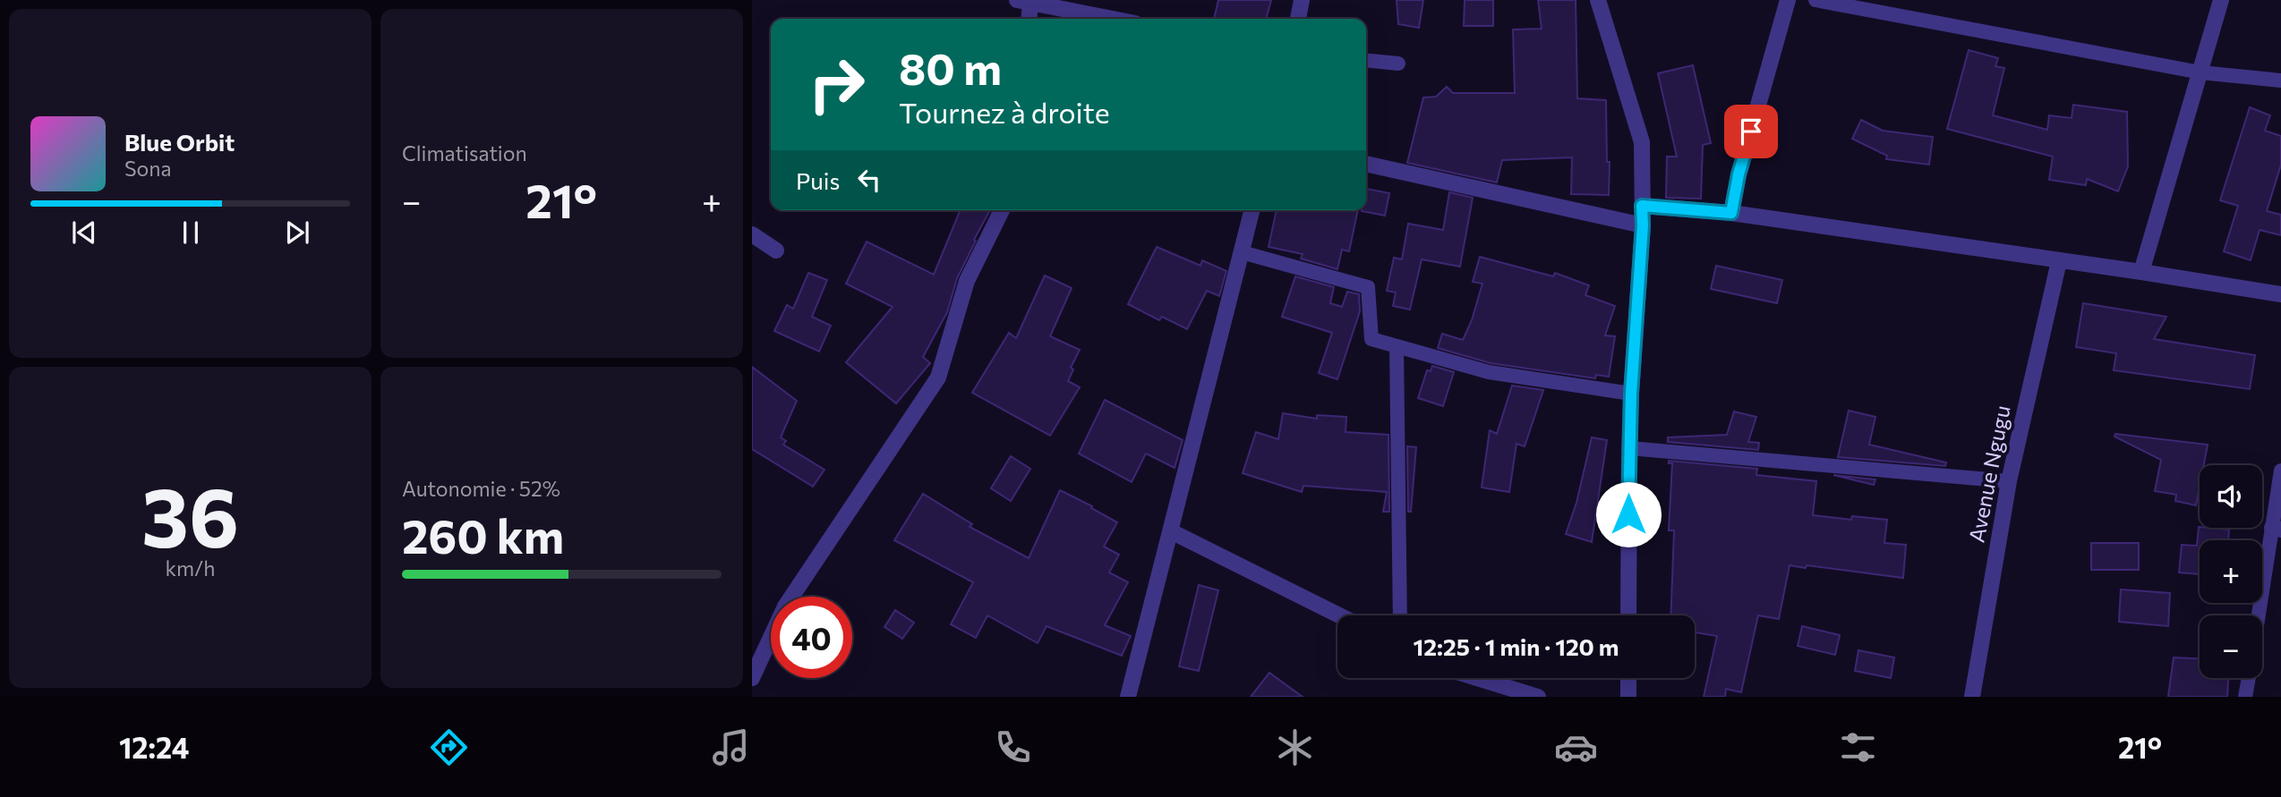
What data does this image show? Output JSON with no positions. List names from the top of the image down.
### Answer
{
  "streets": {
    "street": ["Avenue Ngugu"]
  },
  "page": {
    "tile": [
      "Climatisation",
      ["36", "km/h"],
      ["Autonomie · 52%", "260 km"]
    ],
    "turn": ["80 m", "Tournez à droite"],
    "song": ["Blue Orbit", "Sona"],
    "then": "Puis",
    "heat": ["−", "21°", "+"],
    "map_buttons": ["+", "−"],
    "limit": "40",
    "trip": "12:25 · 1 min · 120 m",
    "tabs": ["12:24", "21°"]
  }
}
